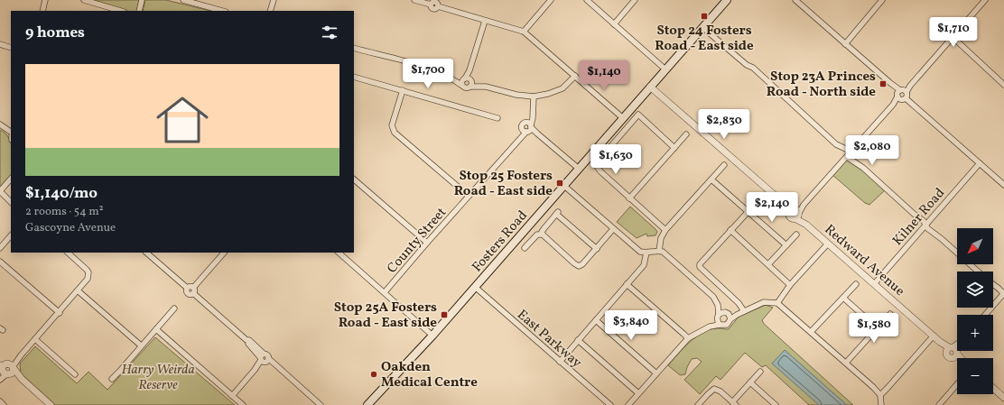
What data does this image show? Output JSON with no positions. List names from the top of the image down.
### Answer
{
  "streets": {
    "main road": ["Fosters Road"],
    "street": [
      "Kilner Road",
      "County Street",
      "Redward Avenue",
      "East Parkway"
    ]
  },
  "crossings": [
    ["Kilner Road", "Redward Avenue"],
    ["Fosters Road", "Redward Avenue"],
    ["Fosters Road", "East Parkway"]
  ],
  "parks": ["Harry Weirda Reserve"],
  "places": {
    "transit": [
      "Stop 24 Fosters Road - East side",
      "Stop 23A Princes Road - North side",
      "Stop 25 Fosters Road - East side",
      "Stop 25A Fosters Road - East side"
    ],
    "other": ["Oakden Medical Centre"]
  },
  "north": "bottom left",
  "page": {
    "heading": "9 homes",
    "price": [
      "$1,710",
      "$1,700",
      "$1,140",
      "$2,830",
      "$2,080",
      "$1,630",
      "$2,140",
      "$3,840",
      "$1,580"
    ],
    "list": [
      {
        "name": "$1,140/mo",
        "note": "2 rooms · 54 m² · Gascoyne Avenue"
      }
    ],
    "map_buttons": ["+", "−"]
  }
}
